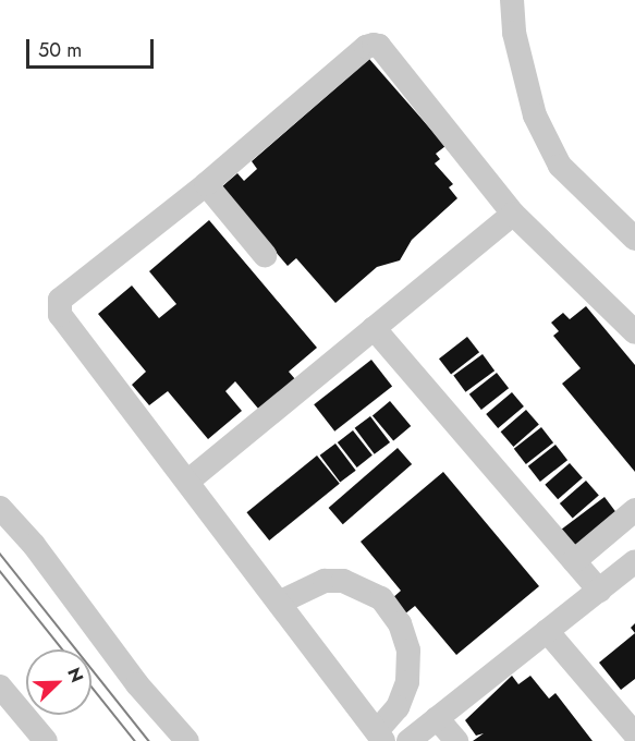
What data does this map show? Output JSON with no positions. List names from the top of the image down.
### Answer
{
  "scale_bar": "50 m",
  "north": "top right"
}
